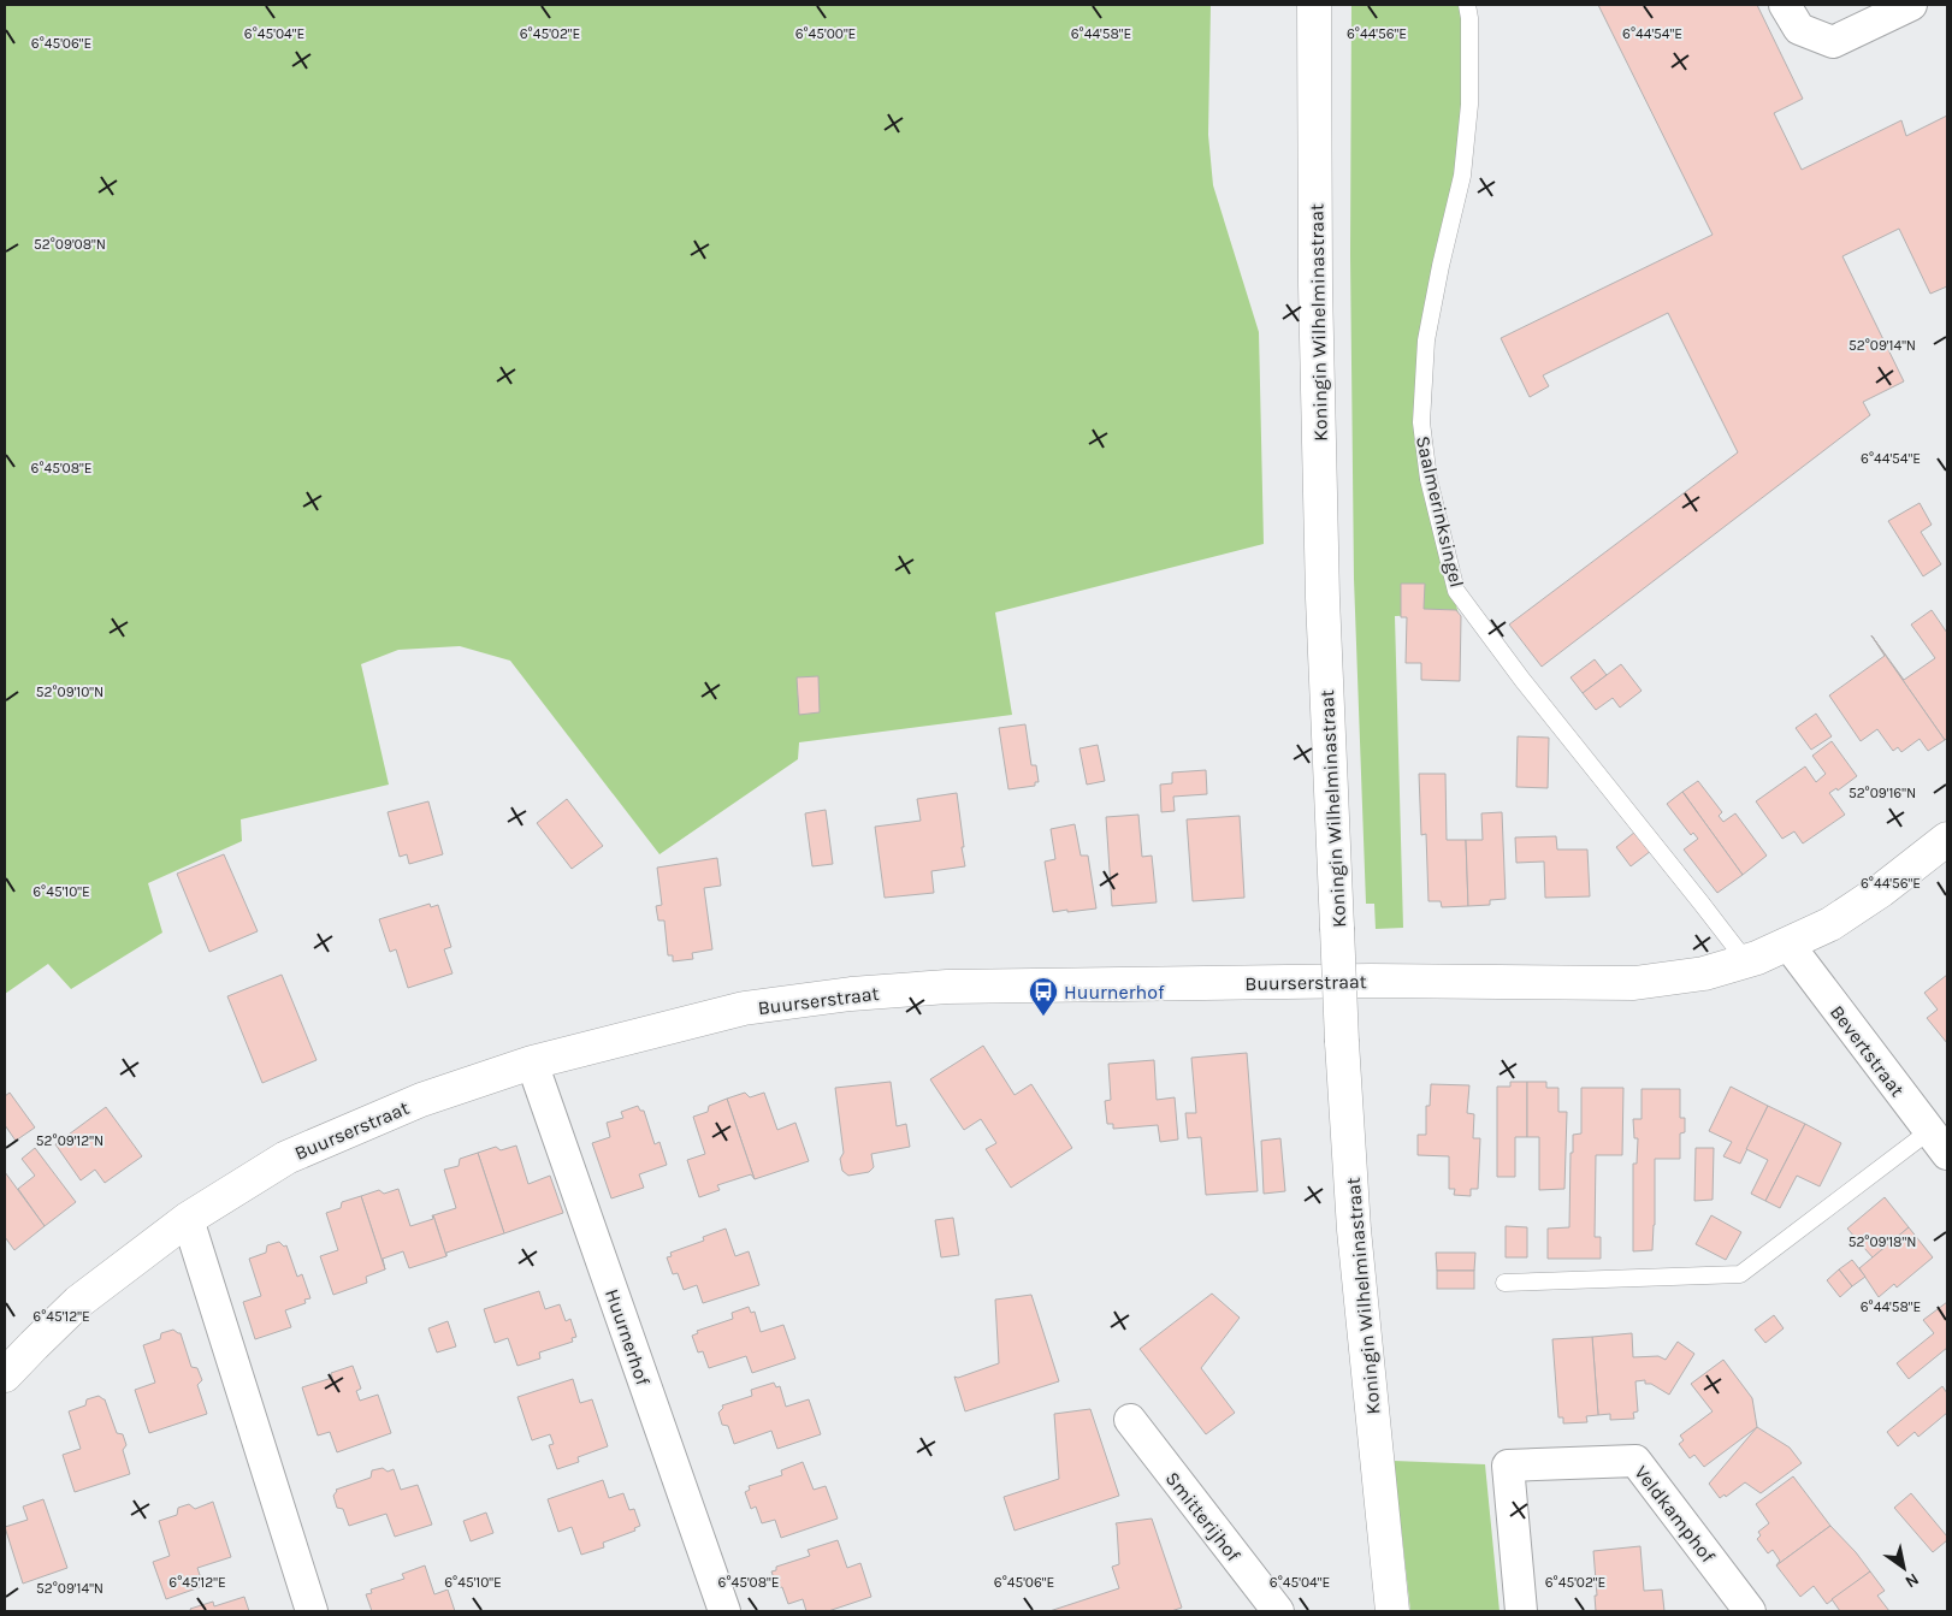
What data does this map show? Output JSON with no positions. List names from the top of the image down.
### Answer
{
  "streets": {
    "main road": ["Koningin Wilhelminastraat", "Buurserstraat"],
    "street": [
      "Bevertstraat",
      "Huurnerhof",
      "Veldkamphof",
      "Smitterijhof"
    ],
    "lane": ["Saalmerinksingel"]
  },
  "crossings": [
    ["Saalmerinksingel", "Buurserstraat"],
    ["Buurserstraat", "Bevertstraat"],
    ["Buurserstraat", "Huurnerhof"]
  ],
  "places": {
    "bus stop": ["Huurnerhof"]
  },
  "north": "bottom right",
  "coordinates": [
    "6°45'04\"E",
    "6°45'02\"E",
    "6°45'00\"E",
    "6°44'58\"E",
    "6°44'56\"E",
    "6°44'54\"E",
    "6°45'06\"E",
    "52°09'08\"N",
    "52°09'14\"N",
    "6°45'08\"E",
    "52°09'10\"N",
    "52°09'16\"N",
    "6°45'10\"E",
    "52°09'12\"N",
    "52°09'18\"N",
    "6°45'12\"E"
  ]
}
